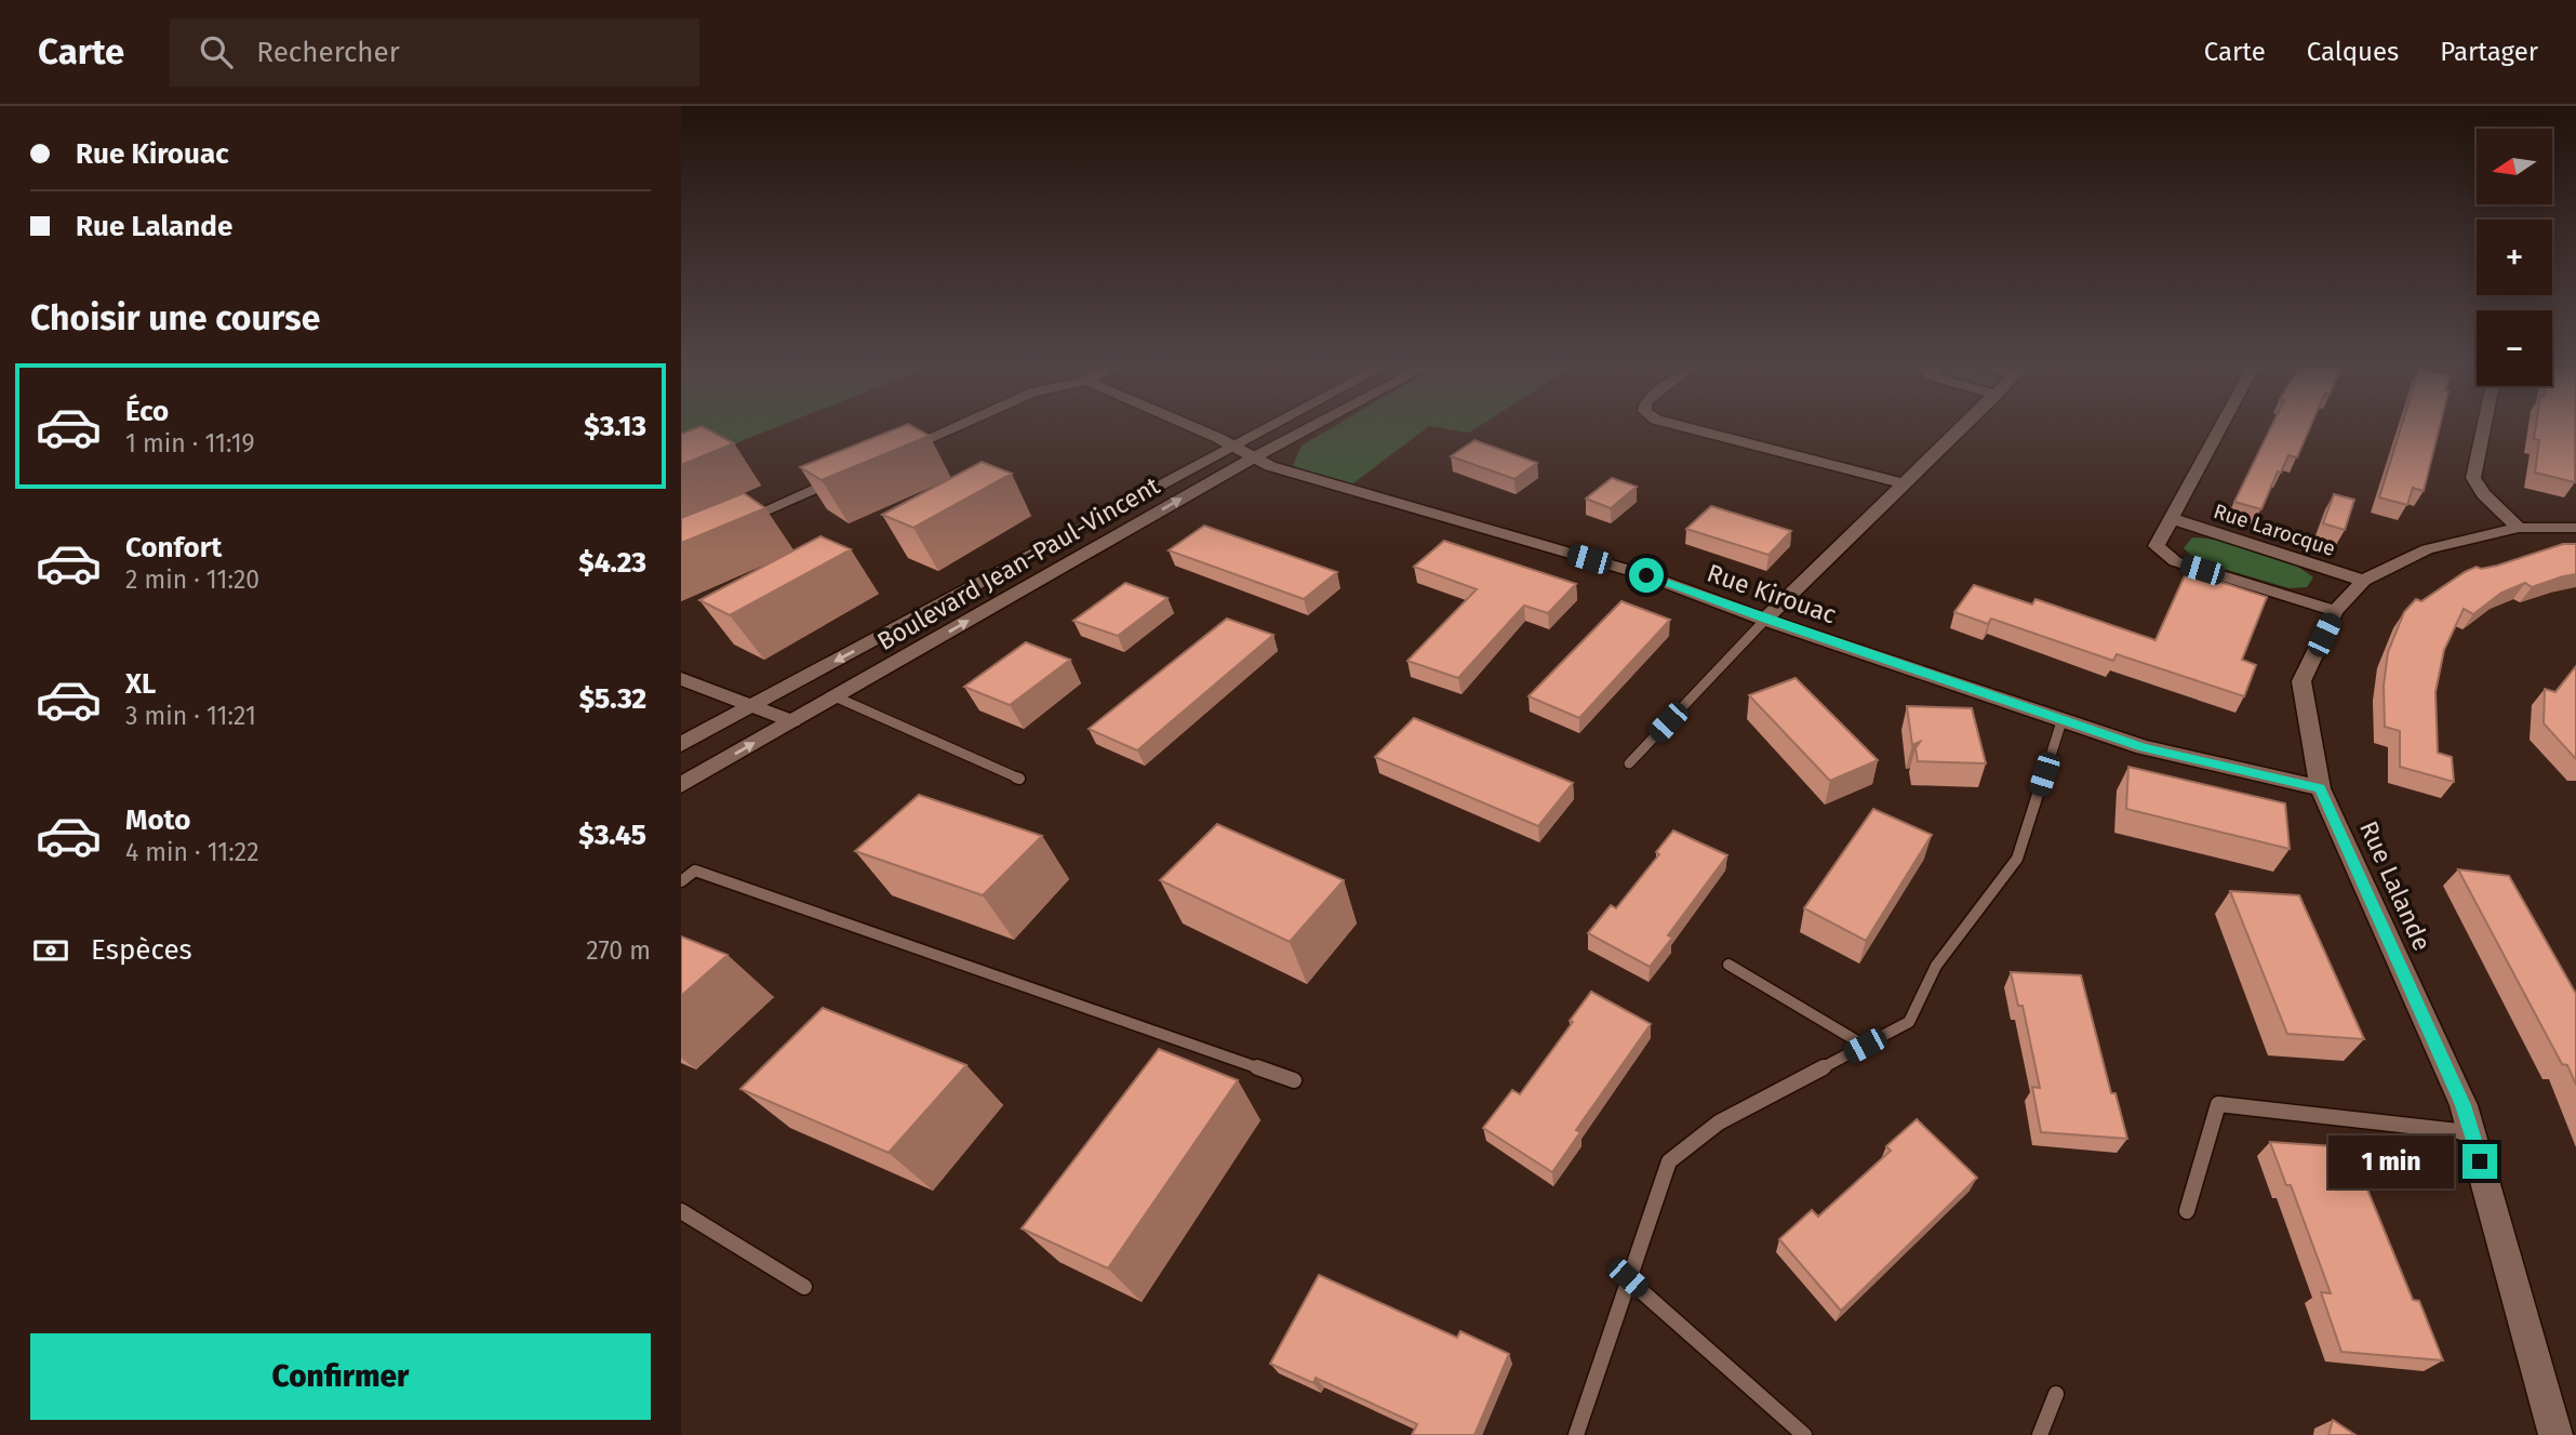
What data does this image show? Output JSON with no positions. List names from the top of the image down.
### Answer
{
  "streets": {
    "street": [
      "Rue Larocque",
      "Boulevard Jean-Paul-Vincent",
      "Rue Kirouac",
      "Rue Lalande"
    ]
  },
  "crossings": [
    ["Rue Larocque", "Rue Lalande"],
    ["Boulevard Jean-Paul-Vincent", "Rue Kirouac"],
    ["Rue Kirouac", "Rue Lalande"]
  ],
  "north": "left",
  "page": {
    "header": "Carte",
    "search": "Rechercher",
    "nav": ["Carte", "Calques", "Partager"],
    "banner": ["Rue Kirouac", "Rue Lalande"],
    "map_buttons": ["+", "−"],
    "heading": "Choisir une course",
    "list": [
      {
        "name": "Éco",
        "note": "1 min · 11:19",
        "value": "$3.13"
      },
      {
        "name": "Confort",
        "note": "2 min · 11:20",
        "value": "$4.23"
      },
      {
        "name": "XL",
        "note": "3 min · 11:21",
        "value": "$5.32"
      },
      {
        "name": "Moto",
        "note": "4 min · 11:22",
        "value": "$3.45"
      }
    ],
    "pay": ["Espèces", "270 m"],
    "bubble": "1 min",
    "buttons": "Confirmer"
  }
}
